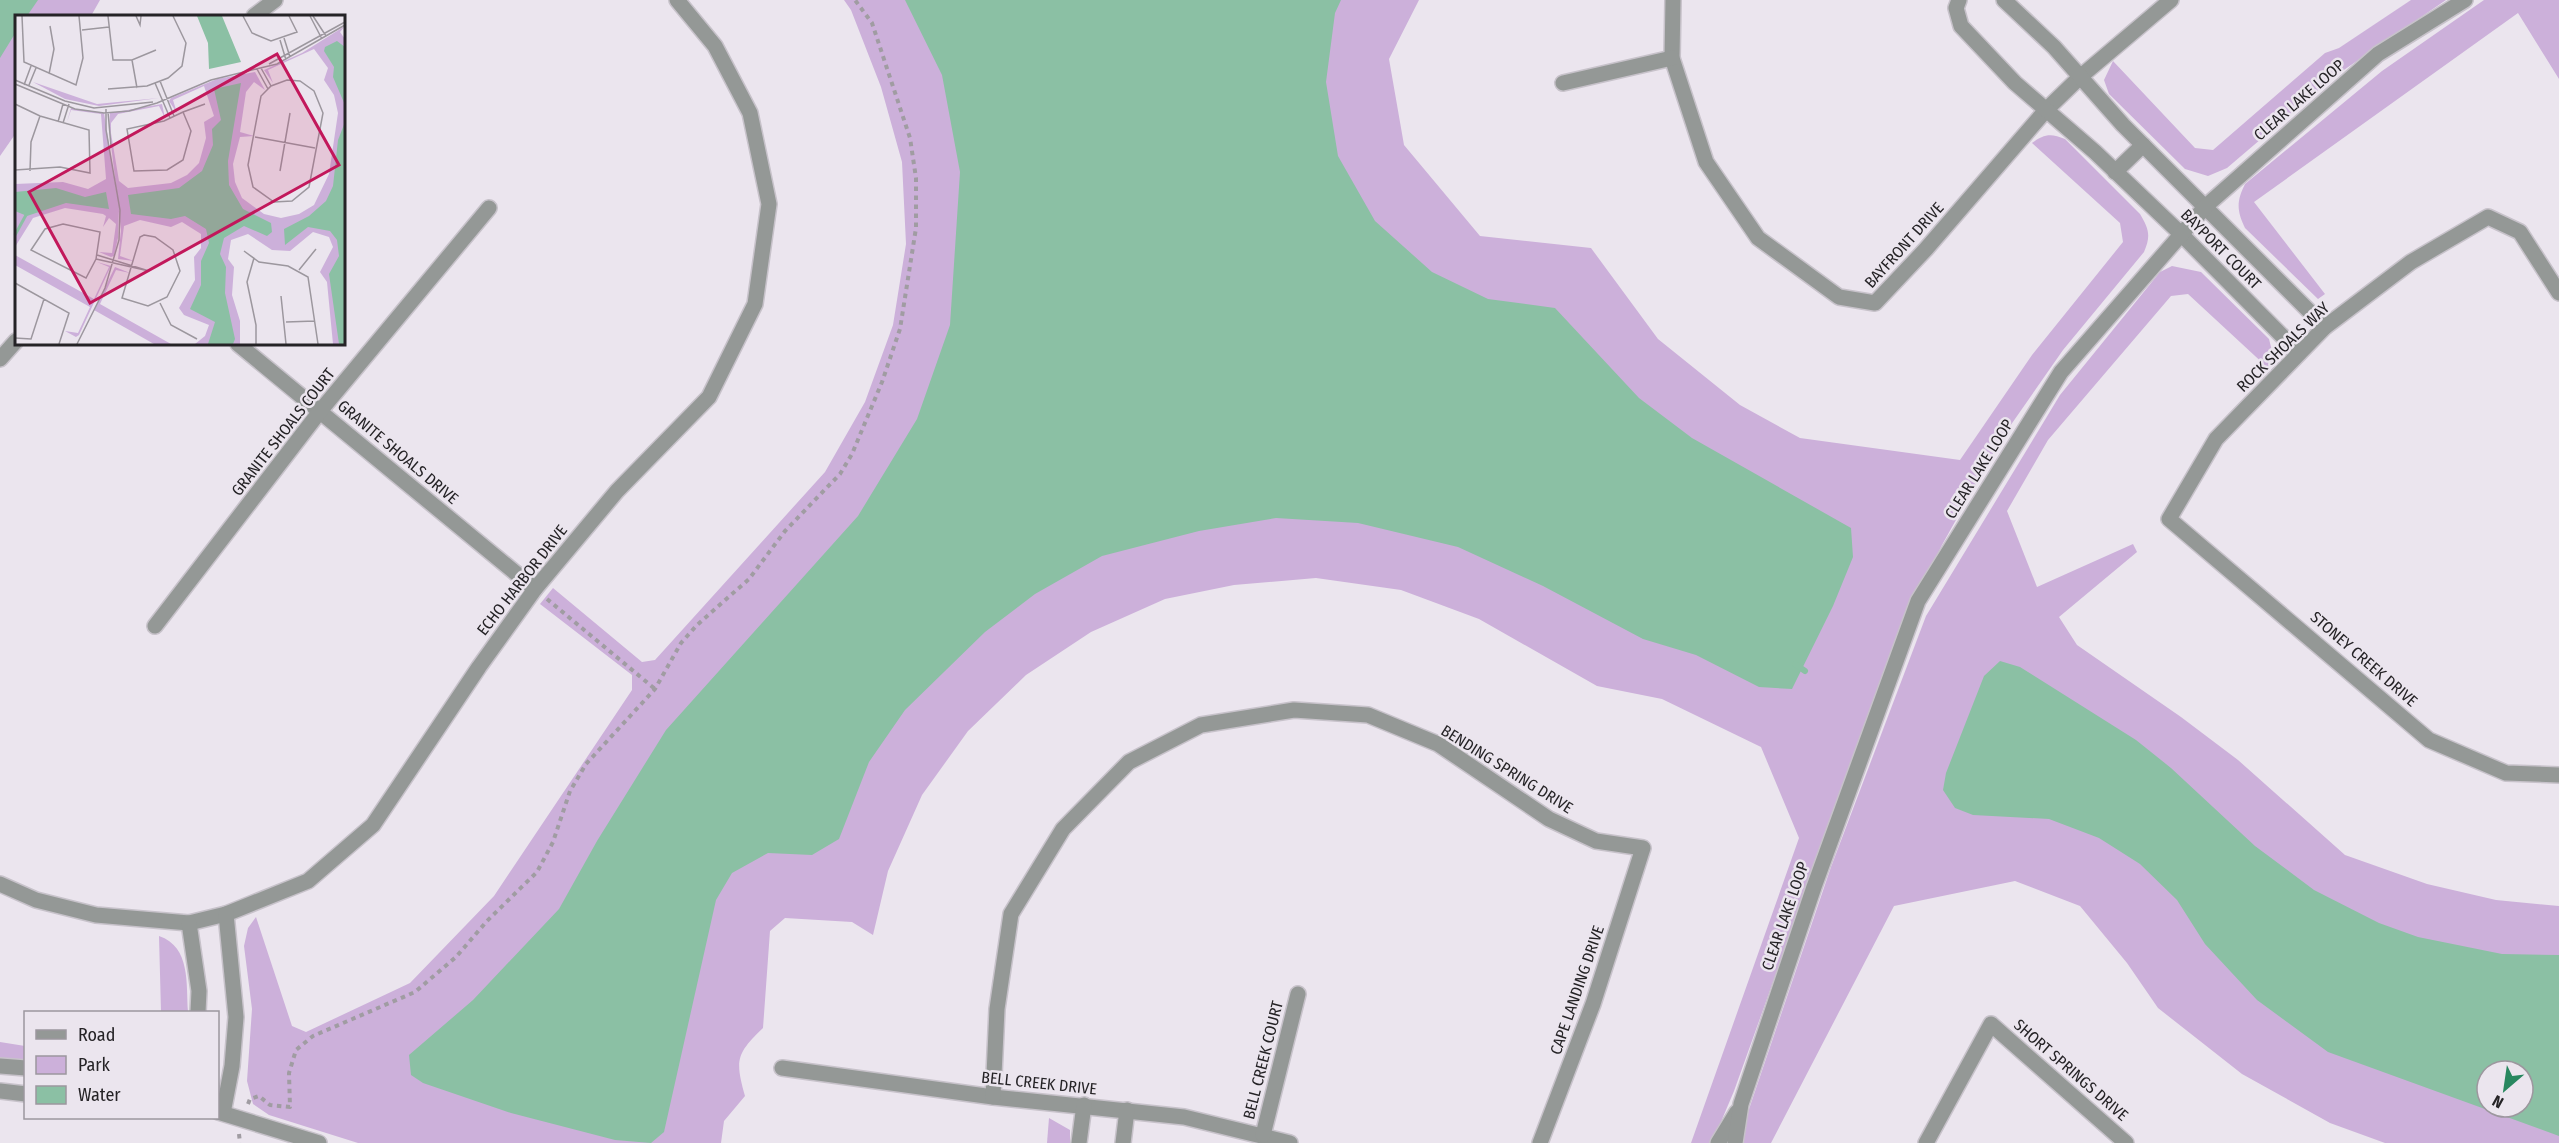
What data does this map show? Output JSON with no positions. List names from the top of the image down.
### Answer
{
  "streets": {
    "street": [
      "CLEAR LAKE LOOP",
      "BAYFRONT DRIVE",
      "BAYPORT COURT",
      "ROCK SHOALS WAY",
      "GRANITE SHOALS COURT",
      "GRANITE SHOALS DRIVE",
      "ECHO HARBOR DRIVE",
      "STONEY CREEK DRIVE",
      "BENDING SPRING DRIVE",
      "CAPE LANDING DRIVE",
      "BELL CREEK COURT",
      "SHORT SPRINGS DRIVE",
      "BELL CREEK DRIVE"
    ]
  },
  "crossings": [
    ["CLEAR LAKE LOOP", "BAYPORT COURT"],
    ["BAYFRONT DRIVE", "BAYPORT COURT"],
    ["BAYPORT COURT", "ROCK SHOALS WAY"],
    ["ROCK SHOALS WAY", "STONEY CREEK DRIVE"],
    ["GRANITE SHOALS COURT", "GRANITE SHOALS DRIVE"],
    ["GRANITE SHOALS DRIVE", "ECHO HARBOR DRIVE"],
    ["BENDING SPRING DRIVE", "CAPE LANDING DRIVE"],
    ["BENDING SPRING DRIVE", "BELL CREEK DRIVE"],
    ["BELL CREEK COURT", "BELL CREEK DRIVE"]
  ],
  "legend": ["Road", "Park", "Water"],
  "north": "bottom left"
}
